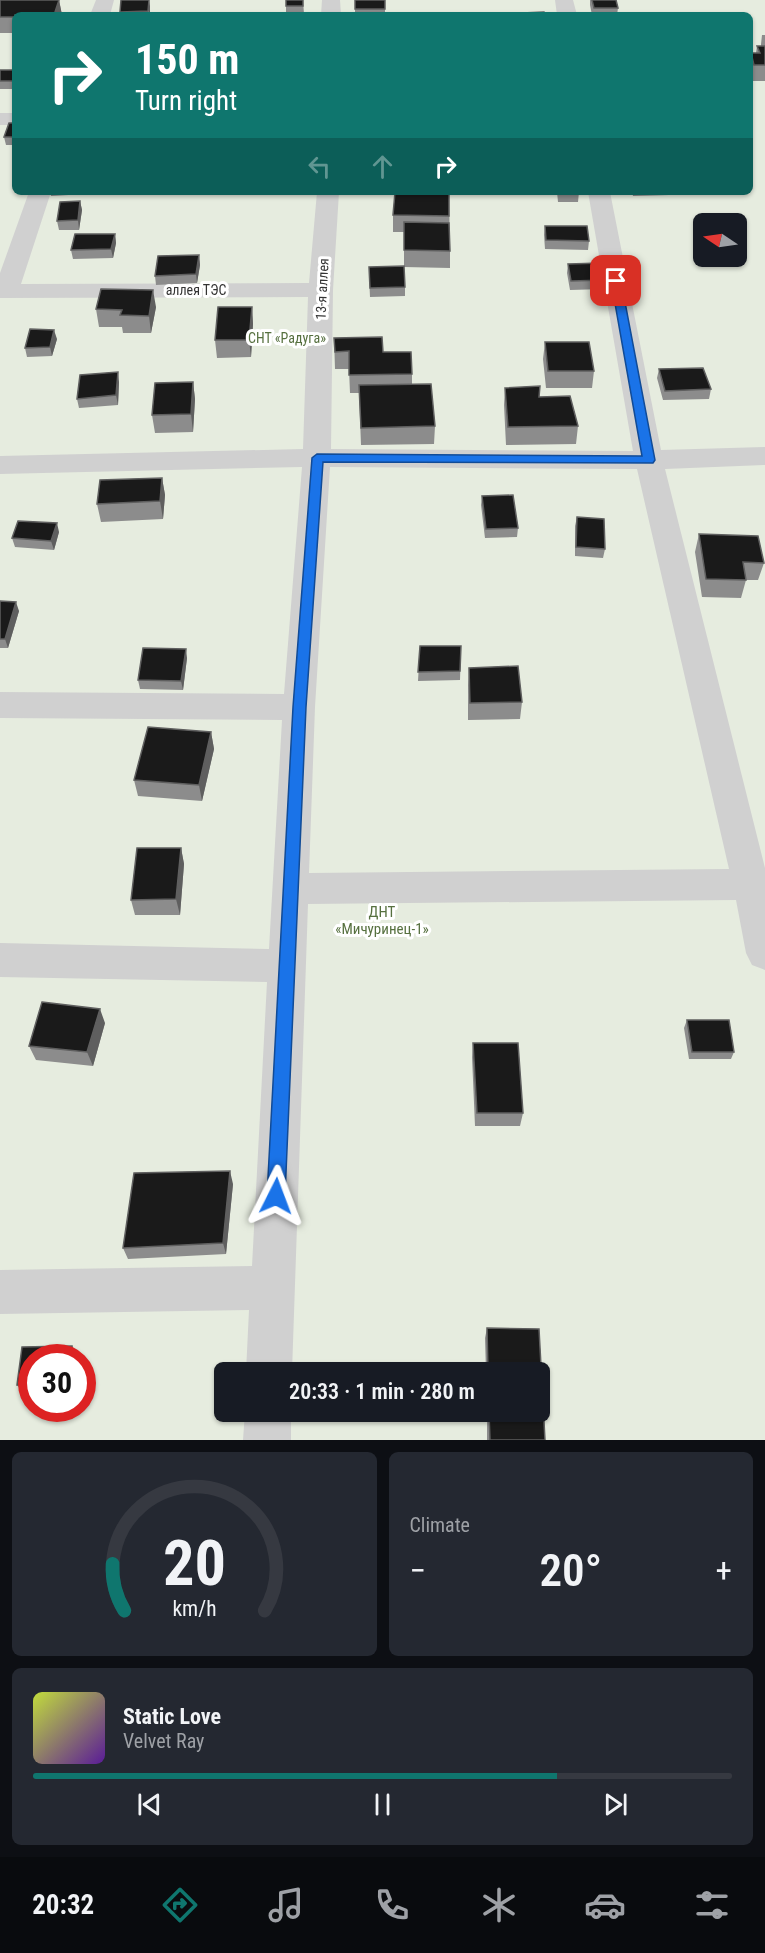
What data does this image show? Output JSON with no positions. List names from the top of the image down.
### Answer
{
  "streets": {
    "street": ["13-я аллея", "аллея ТЭС"]
  },
  "crossings": [
    ["13-я аллея", "аллея ТЭС"]
  ],
  "parks": ["СНТ «Радуга»", "ДНТ «Мичуринец-1»"],
  "north": "left",
  "page": {
    "turn": ["150 m", "Turn right"],
    "limit": "30",
    "trip": "20:33 · 1 min · 280 m",
    "tile": "Climate",
    "heat": ["−", "20°", "+"],
    "song": ["Static Love", "Velvet Ray"],
    "tabs": "20:32",
    "gauge": ["20", "km/h"]
  }
}
